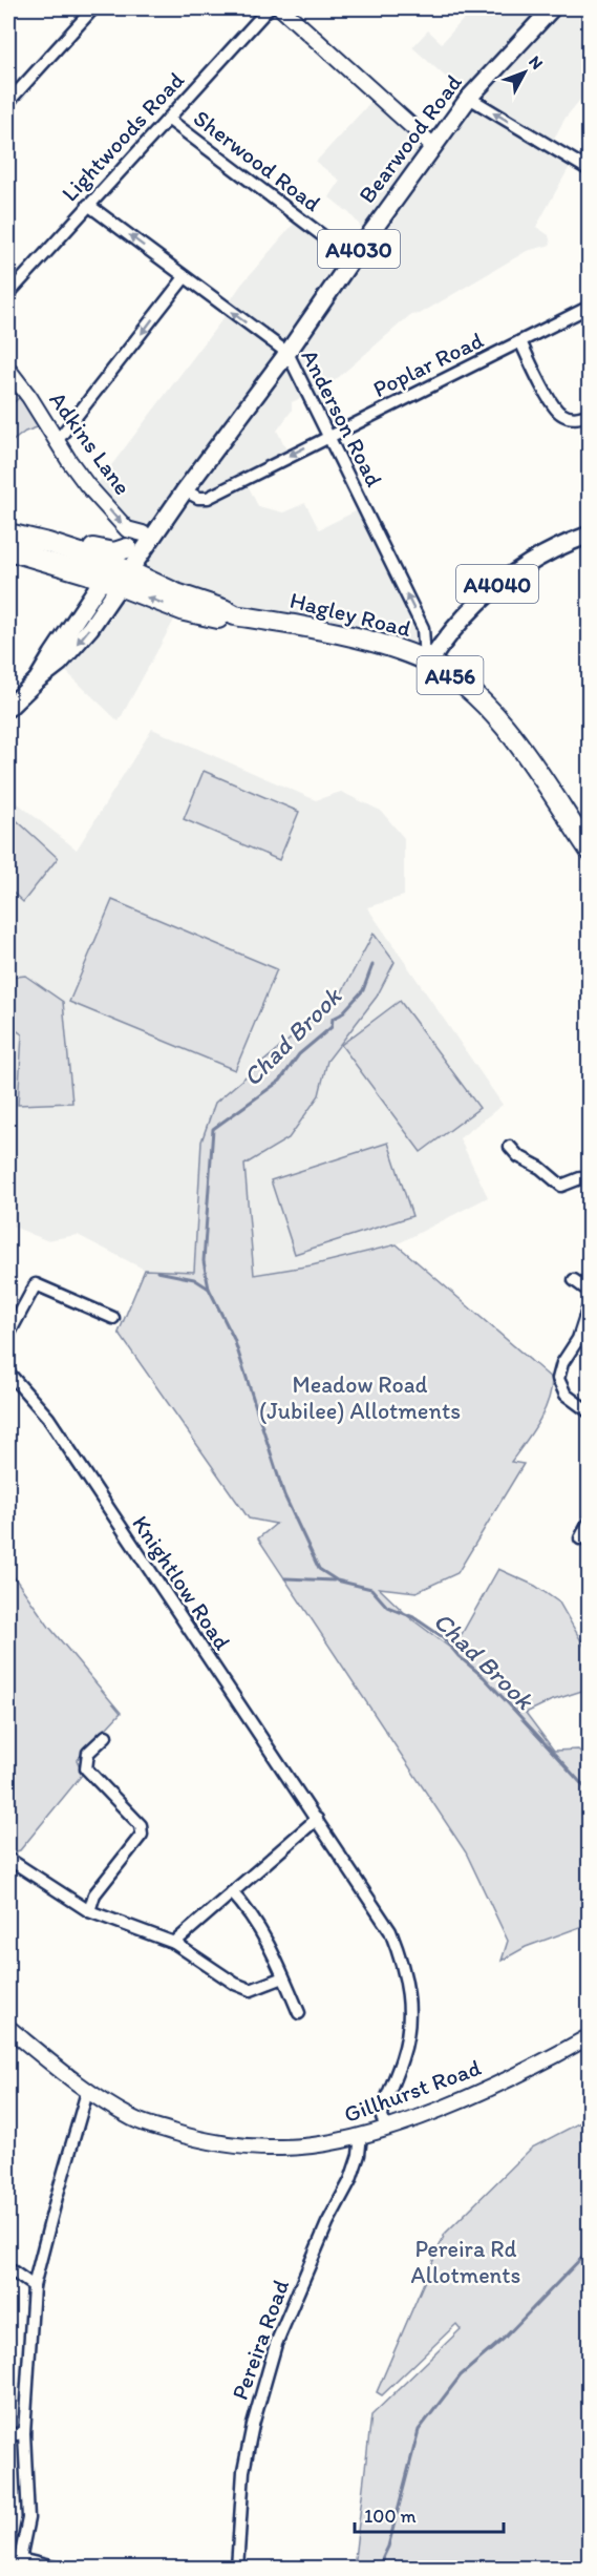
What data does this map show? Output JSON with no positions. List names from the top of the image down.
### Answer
{
  "streets": {
    "highway": ["Hagley Road", "A456"],
    "main road": ["Bearwood Road", "A4030", "A4040"],
    "street": [
      "Lightwoods Road",
      "Sherwood Road",
      "Poplar Road",
      "Anderson Road",
      "Adkins Lane",
      "Knightlow Road",
      "Gillhurst Road",
      "Pereira Road"
    ]
  },
  "crossings": [
    ["Lightwoods Road", "Sherwood Road"],
    ["Lightwoods Road", "Anderson Road"],
    ["Bearwood Road", "Sherwood Road"],
    ["Bearwood Road", "Poplar Road"],
    ["Bearwood Road", "Anderson Road"],
    ["Bearwood Road", "Adkins Lane"],
    ["Bearwood Road", "Hagley Road"],
    ["Bearwood Road", "A456"],
    ["Poplar Road", "Anderson Road"],
    ["Anderson Road", "A4040"],
    ["Anderson Road", "Hagley Road"],
    ["A4040", "Hagley Road"],
    ["Hagley Road", "A456"],
    ["Knightlow Road", "Gillhurst Road"],
    ["Gillhurst Road", "Pereira Road"]
  ],
  "one_way": ["Anderson Road", "Adkins Lane"],
  "water": ["Chad Brook"],
  "parks": ["Meadow Road (Jubilee) Allotments", "Pereira Rd Allotments"],
  "scale_bar": "100 m",
  "north": "top right"
}
